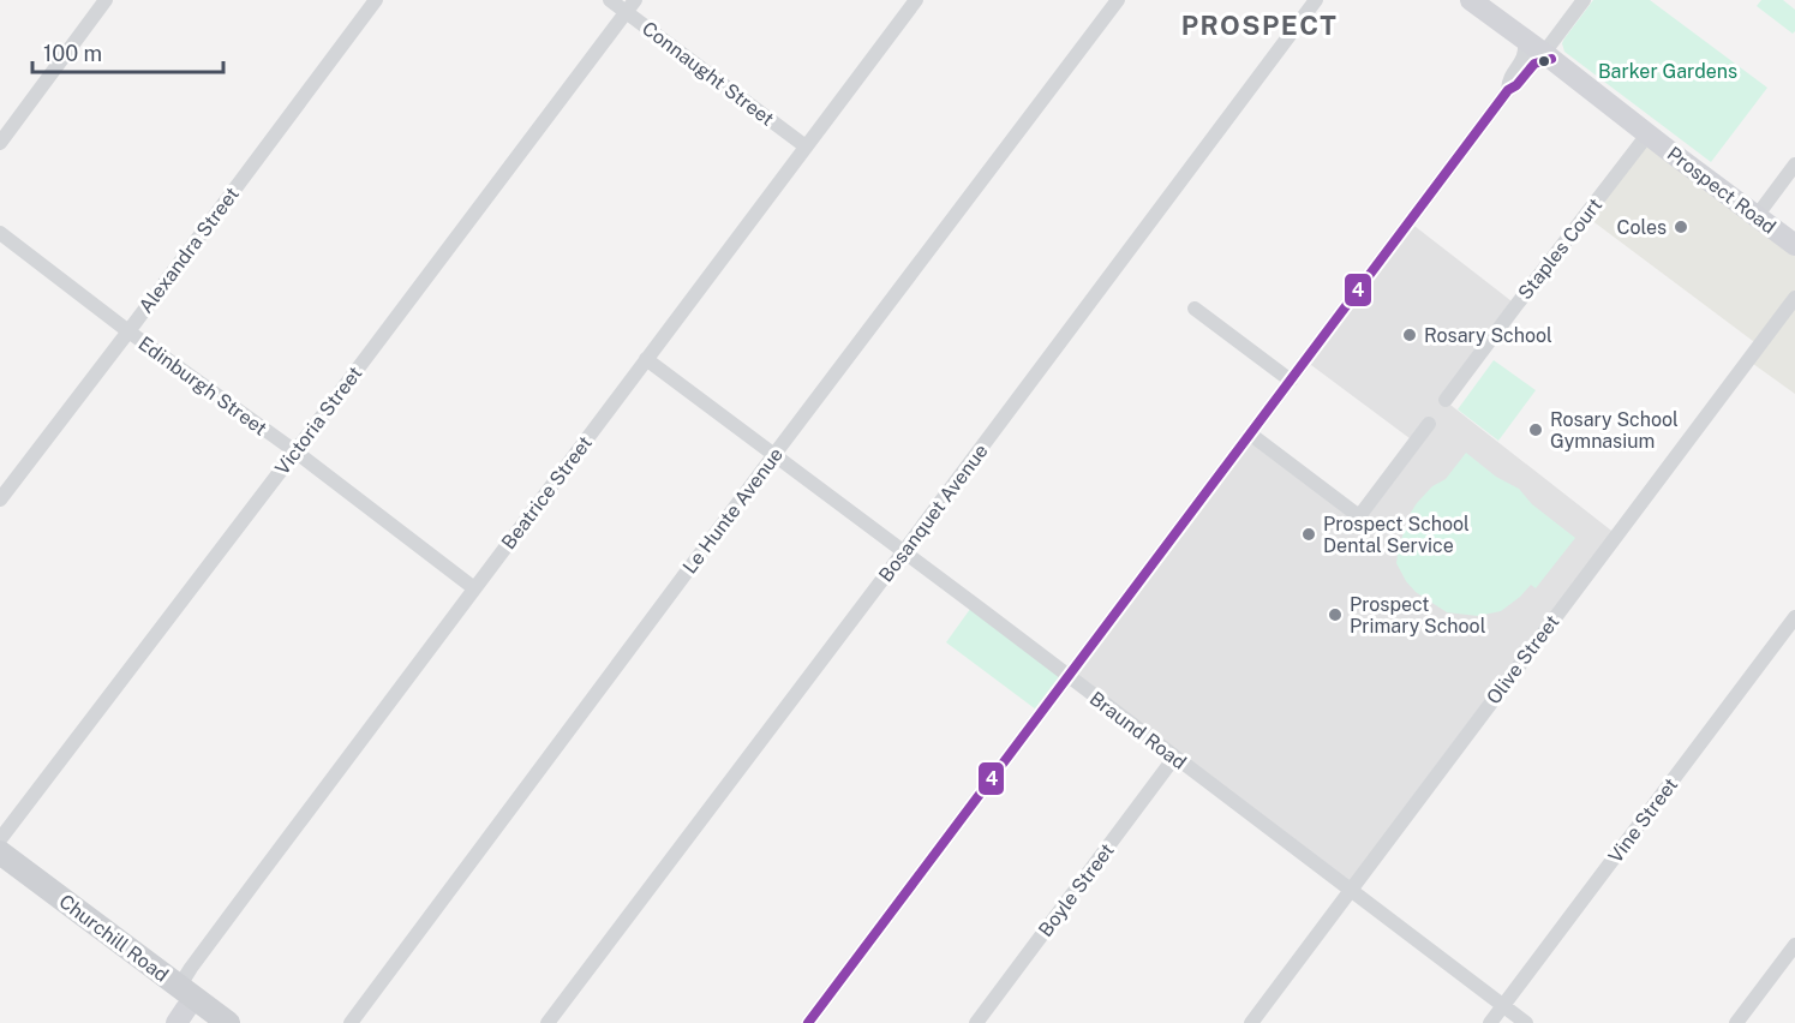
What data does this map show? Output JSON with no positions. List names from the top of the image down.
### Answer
{
  "streets": {
    "main road": ["Prospect Road", "Churchill Road"],
    "street": [
      "Connaught Street",
      "Staples Court",
      "Alexandra Street",
      "Edinburgh Street",
      "Victoria Street",
      "Beatrice Street",
      "Le Hunte Avenue",
      "Bosanquet Avenue",
      "Olive Street",
      "Braund Road",
      "Vine Street",
      "Boyle Street"
    ]
  },
  "crossings": [
    ["Connaught Street", "Victoria Street"],
    ["Connaught Street", "Beatrice Street"],
    ["Prospect Road", "Staples Court"],
    ["Alexandra Street", "Edinburgh Street"],
    ["Edinburgh Street", "Victoria Street"],
    ["Edinburgh Street", "Beatrice Street"],
    ["Beatrice Street", "Braund Road"],
    ["Beatrice Street", "Churchill Road"],
    ["Le Hunte Avenue", "Braund Road"],
    ["Bosanquet Avenue", "Braund Road"],
    ["Olive Street", "Braund Road"],
    ["Braund Road", "Vine Street"],
    ["Braund Road", "Boyle Street"]
  ],
  "districts": ["PROSPECT"],
  "parks": ["Barker Gardens"],
  "places": [
    "Coles",
    "Rosary School",
    "Rosary School Gymnasium",
    "Prospect School Dental Service",
    "Prospect Primary School"
  ],
  "lines": ["transit line 4"],
  "scale_bar": "100 m"
}
